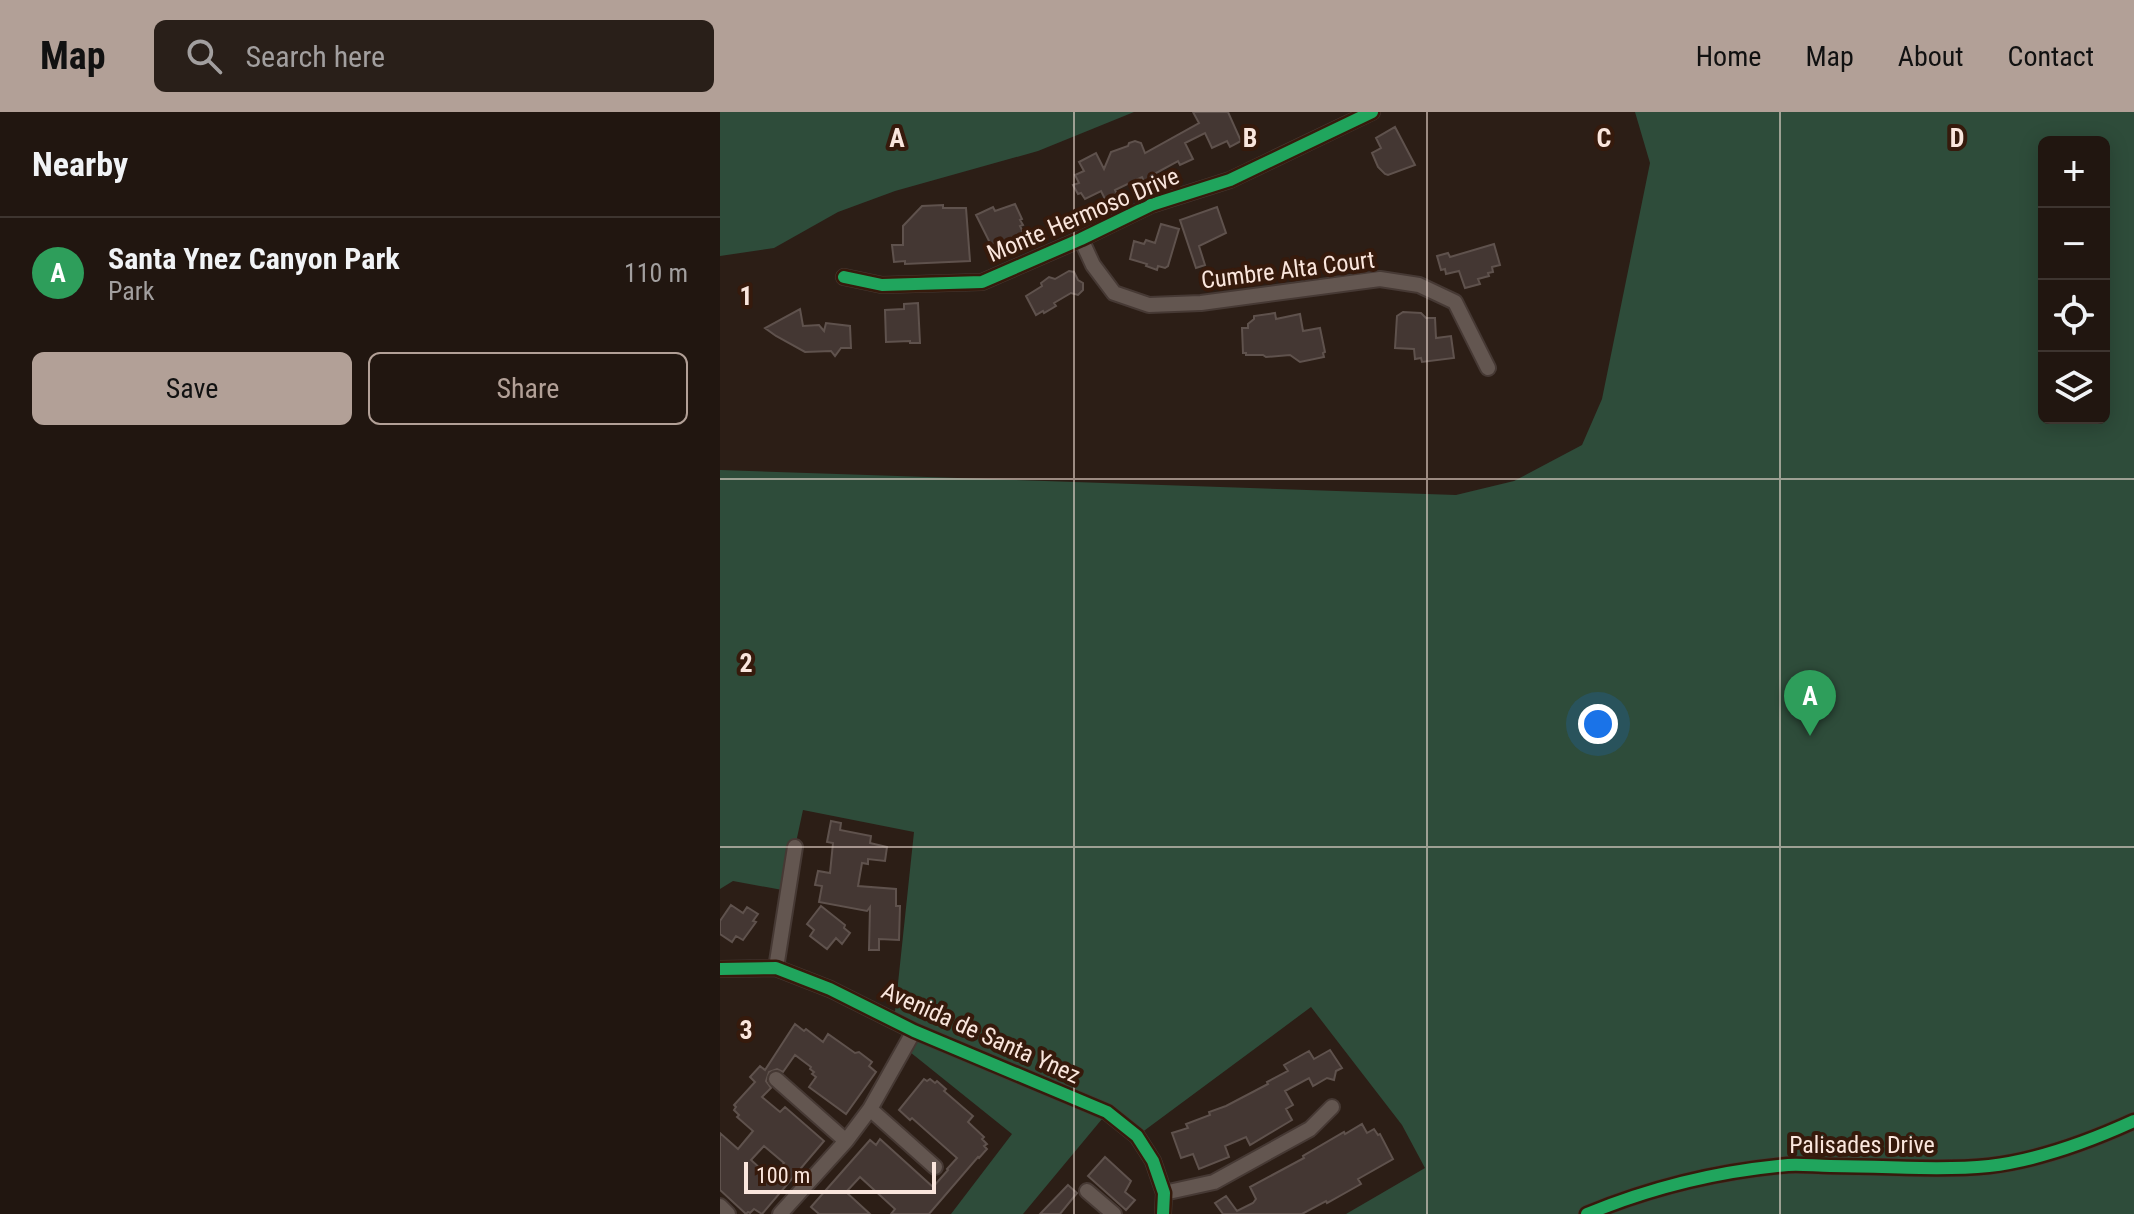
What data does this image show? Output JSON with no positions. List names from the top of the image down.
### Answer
{
  "streets": {
    "street": [
      "Monte Hermoso Drive",
      "Cumbre Alta Court",
      "Avenida de Santa Ynez",
      "Palisades Drive"
    ]
  },
  "crossings": [
    ["Monte Hermoso Drive", "Cumbre Alta Court"]
  ],
  "scale_bar": "100 m",
  "page": {
    "header": "Map",
    "search": "Search here",
    "nav": [
      "Home",
      "Map",
      "About",
      "Contact"
    ],
    "heading": "Nearby",
    "map_buttons": ["+", "−"],
    "list": [
      {
        "mark": "A",
        "name": "Santa Ynez Canyon Park",
        "note": "Park",
        "value": "110 m"
      }
    ],
    "buttons": ["Save", "Share"],
    "pins": "A",
    "scale": "100 m"
  },
  "grid": {
    "columns": [
      "A",
      "B",
      "C",
      "D"
    ],
    "rows": ["1", "2", "3"]
  }
}
